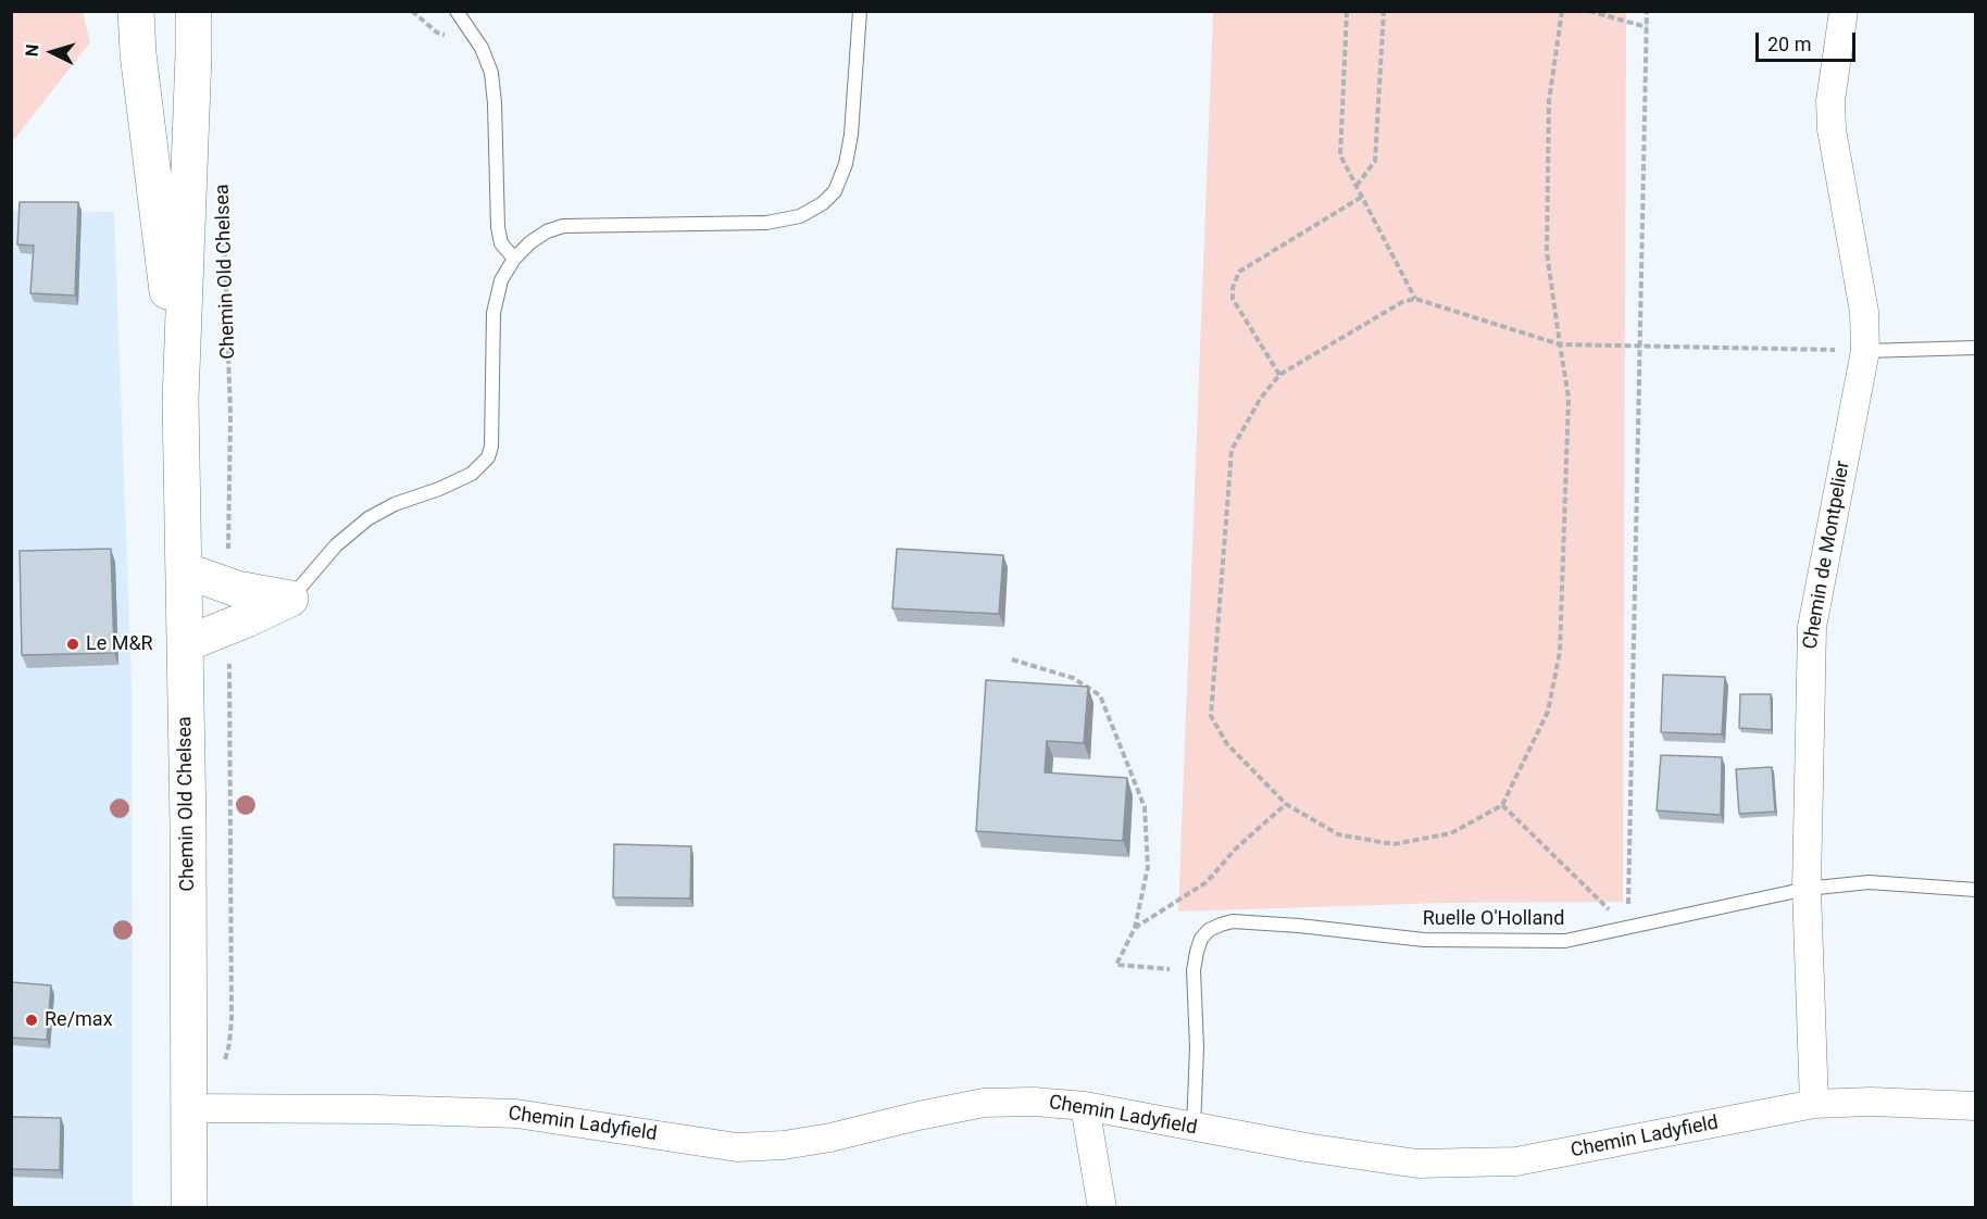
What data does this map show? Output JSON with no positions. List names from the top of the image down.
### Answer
{
  "streets": {
    "street": ["Chemin Old Chelsea", "Chemin de Montpelier", "Chemin Ladyfield"],
    "lane": ["Ruelle O'Holland"]
  },
  "crossings": [
    ["Chemin Old Chelsea", "Chemin Ladyfield"],
    ["Chemin de Montpelier", "Ruelle O'Holland"],
    ["Chemin de Montpelier", "Chemin Ladyfield"],
    ["Ruelle O'Holland", "Chemin Ladyfield"]
  ],
  "places": ["Le M&R", "Re/max"],
  "scale_bar": "20 m",
  "north": "left"
}
